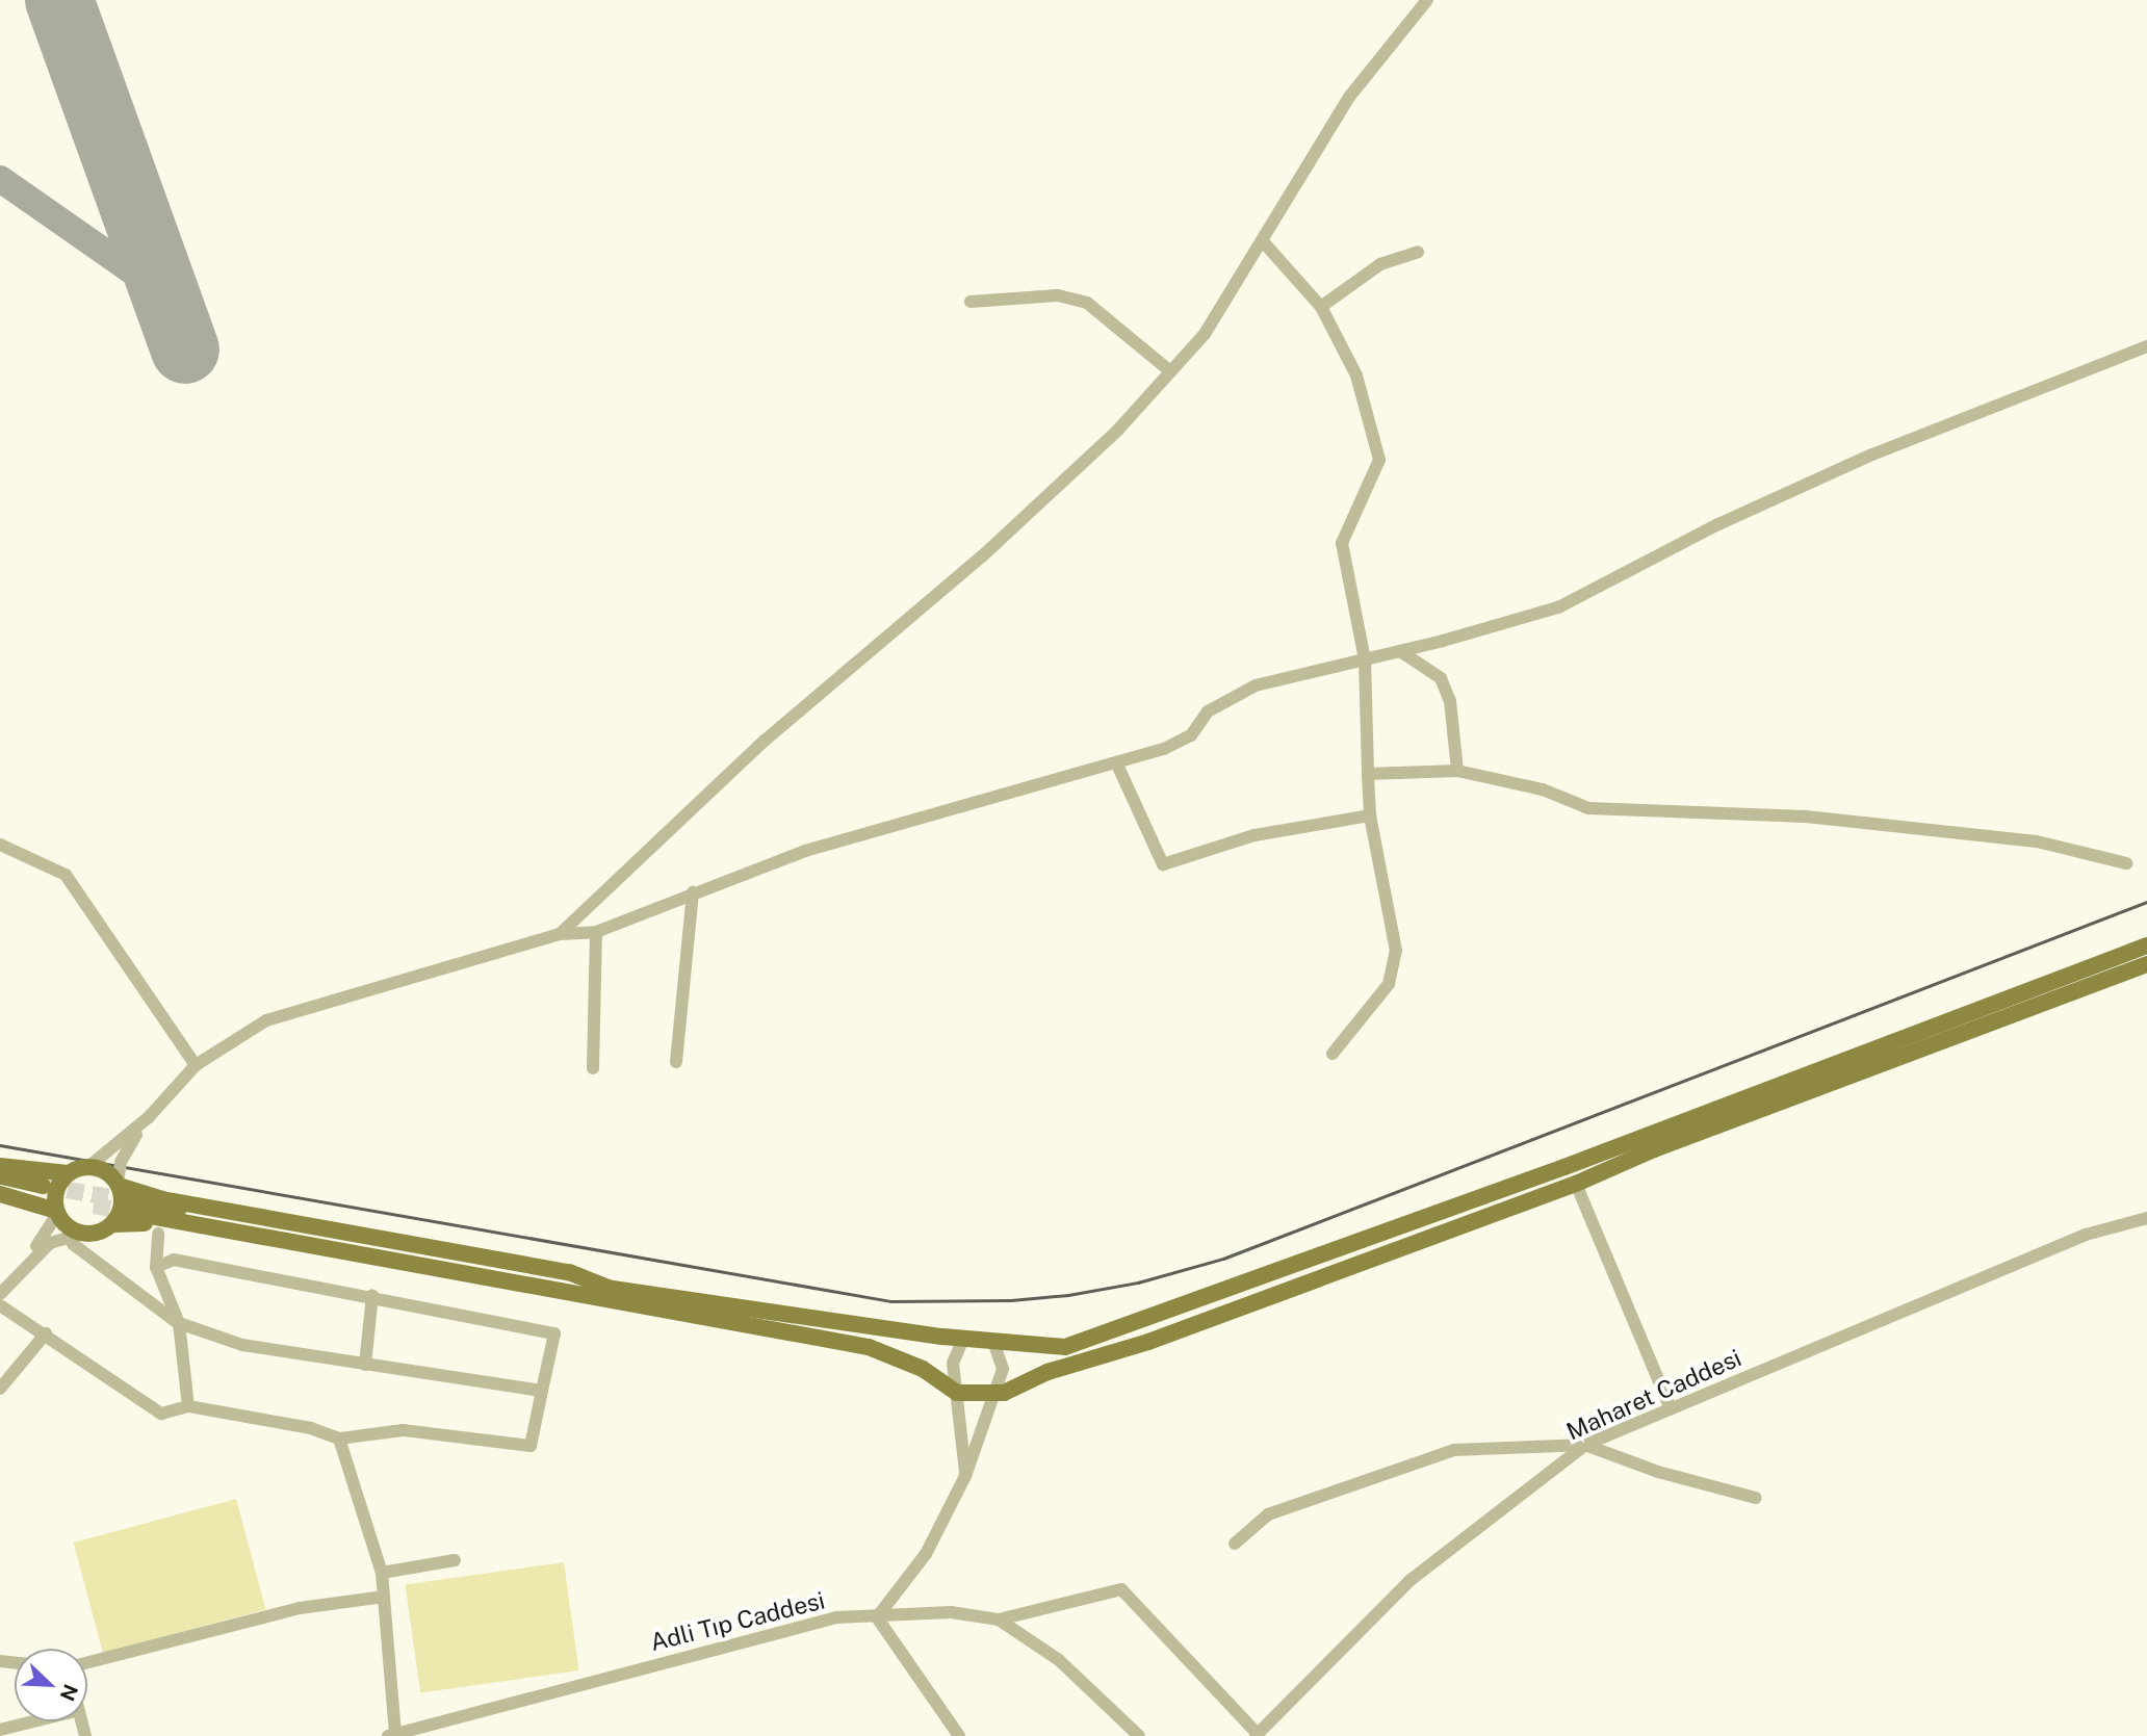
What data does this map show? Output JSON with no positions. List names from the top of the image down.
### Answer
{
  "streets": {
    "street": ["Maharet Caddesi", "Adli Tıp Caddesi"]
  },
  "crossings": [
    ["Maharet Caddesi", "Adli Tıp Caddesi"]
  ],
  "north": "bottom right"
}
